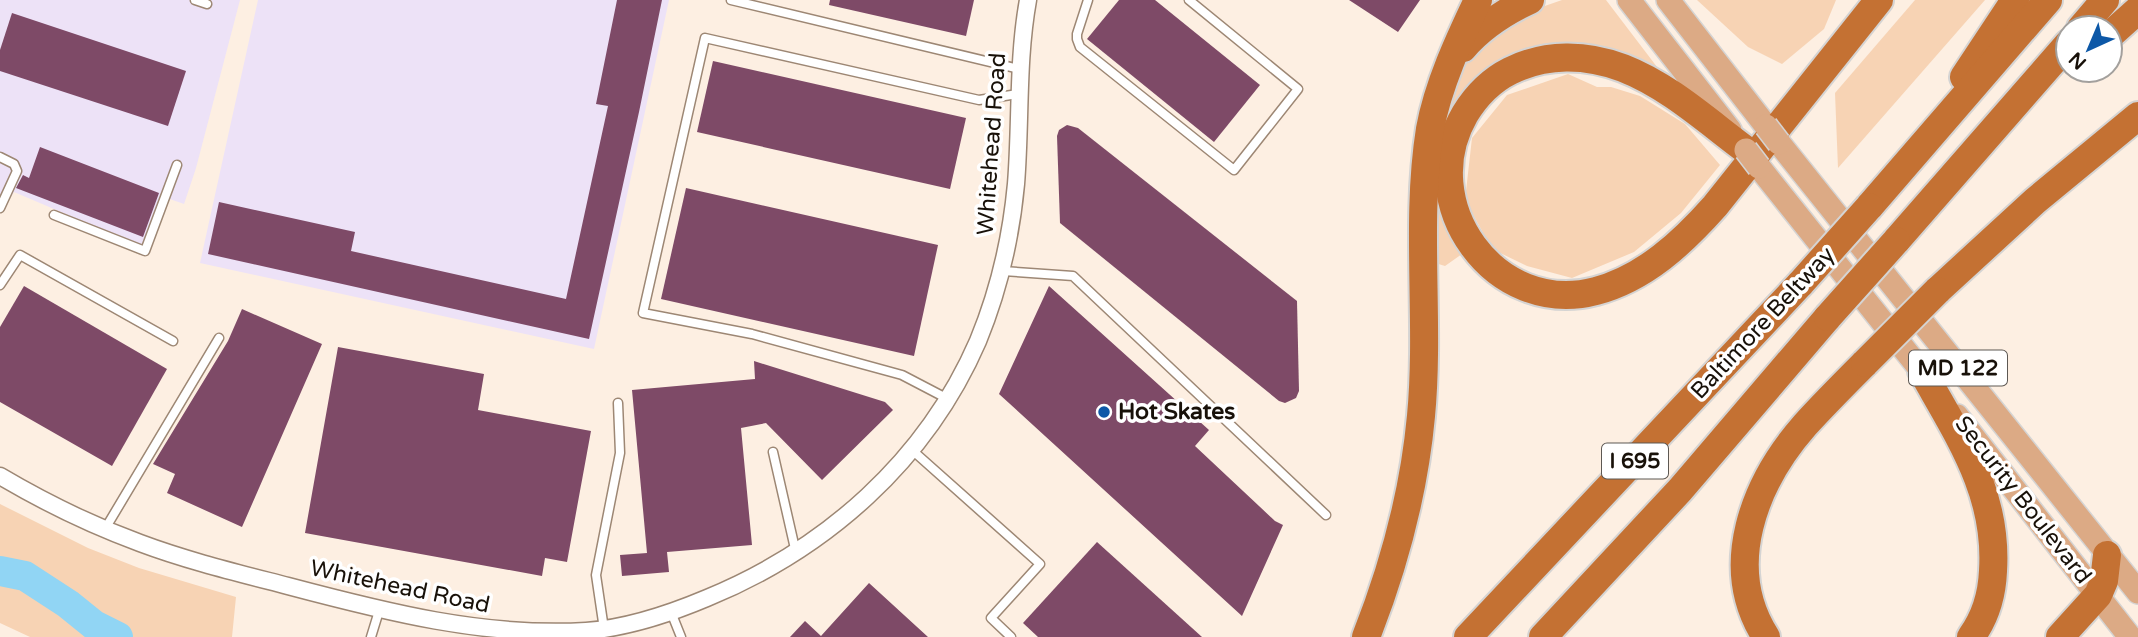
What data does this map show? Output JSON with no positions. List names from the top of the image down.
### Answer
{
  "streets": {
    "highway": ["Baltimore Beltway", "I 695"],
    "main road": ["MD 122", "Security Boulevard"],
    "street": ["Whitehead Road"]
  },
  "places": ["Hot Skates"],
  "north": "bottom left"
}
